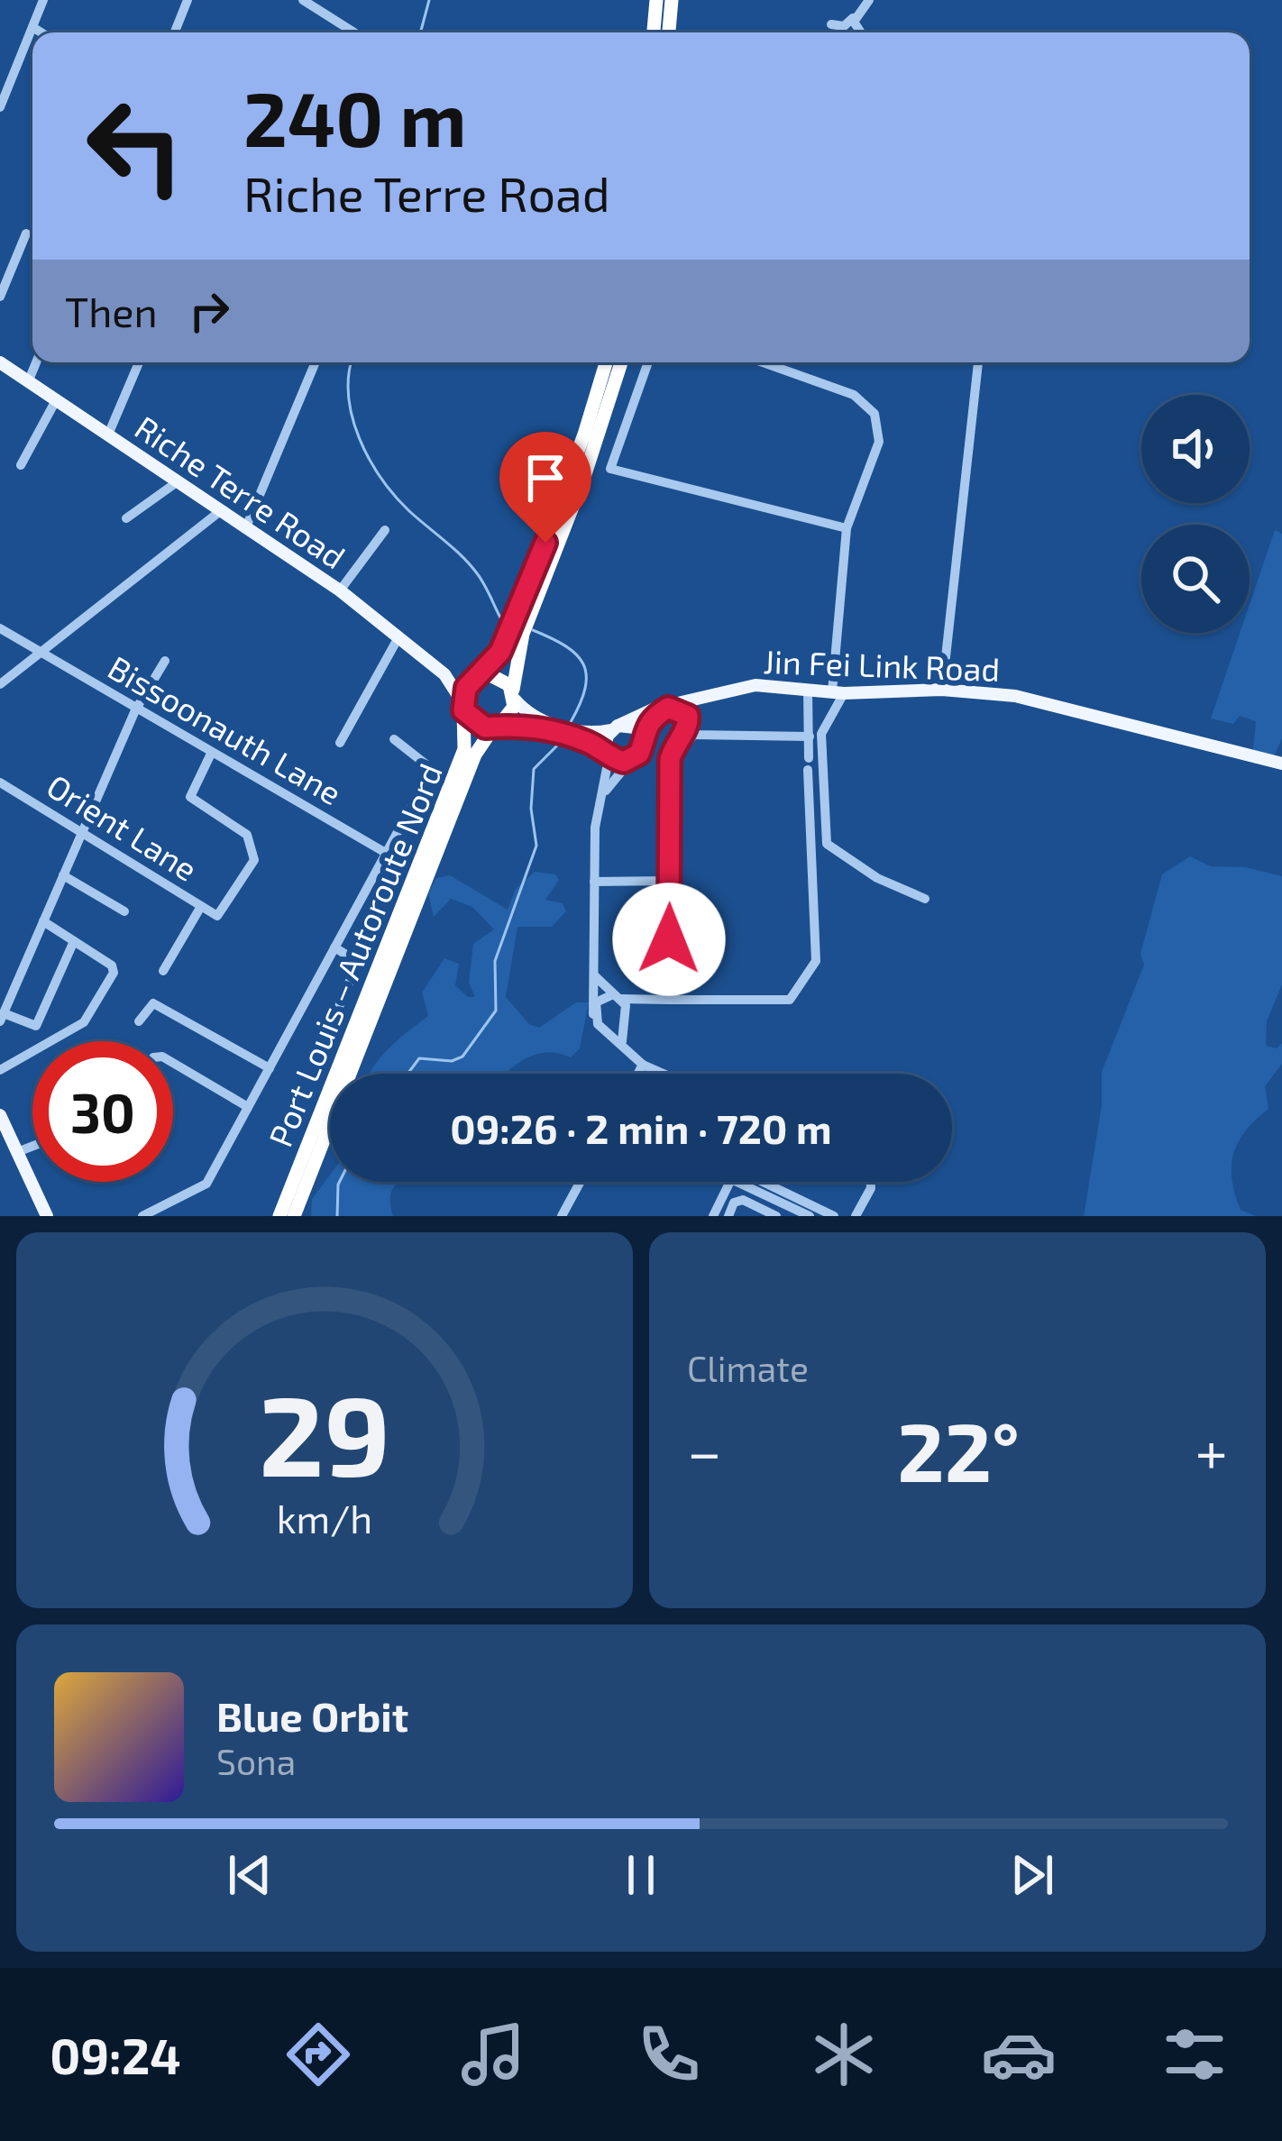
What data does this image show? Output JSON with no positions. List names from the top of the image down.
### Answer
{
  "streets": {
    "highway": ["Port Louis – Autoroute Nord"],
    "main road": ["Riche Terre Road", "Jin Fei Link Road"],
    "street": ["Bissoonauth Lane", "Orient Lane"]
  },
  "crossings": [
    ["Bissoonauth Lane", "Orient Lane"]
  ],
  "page": {
    "turn": ["240 m", "Riche Terre Road"],
    "then": "Then",
    "limit": "30",
    "trip": "09:26 · 2 min · 720 m",
    "tile": "Climate",
    "heat": ["−", "22°", "+"],
    "song": ["Blue Orbit", "Sona"],
    "tabs": "09:24",
    "gauge": ["29", "km/h"]
  }
}
